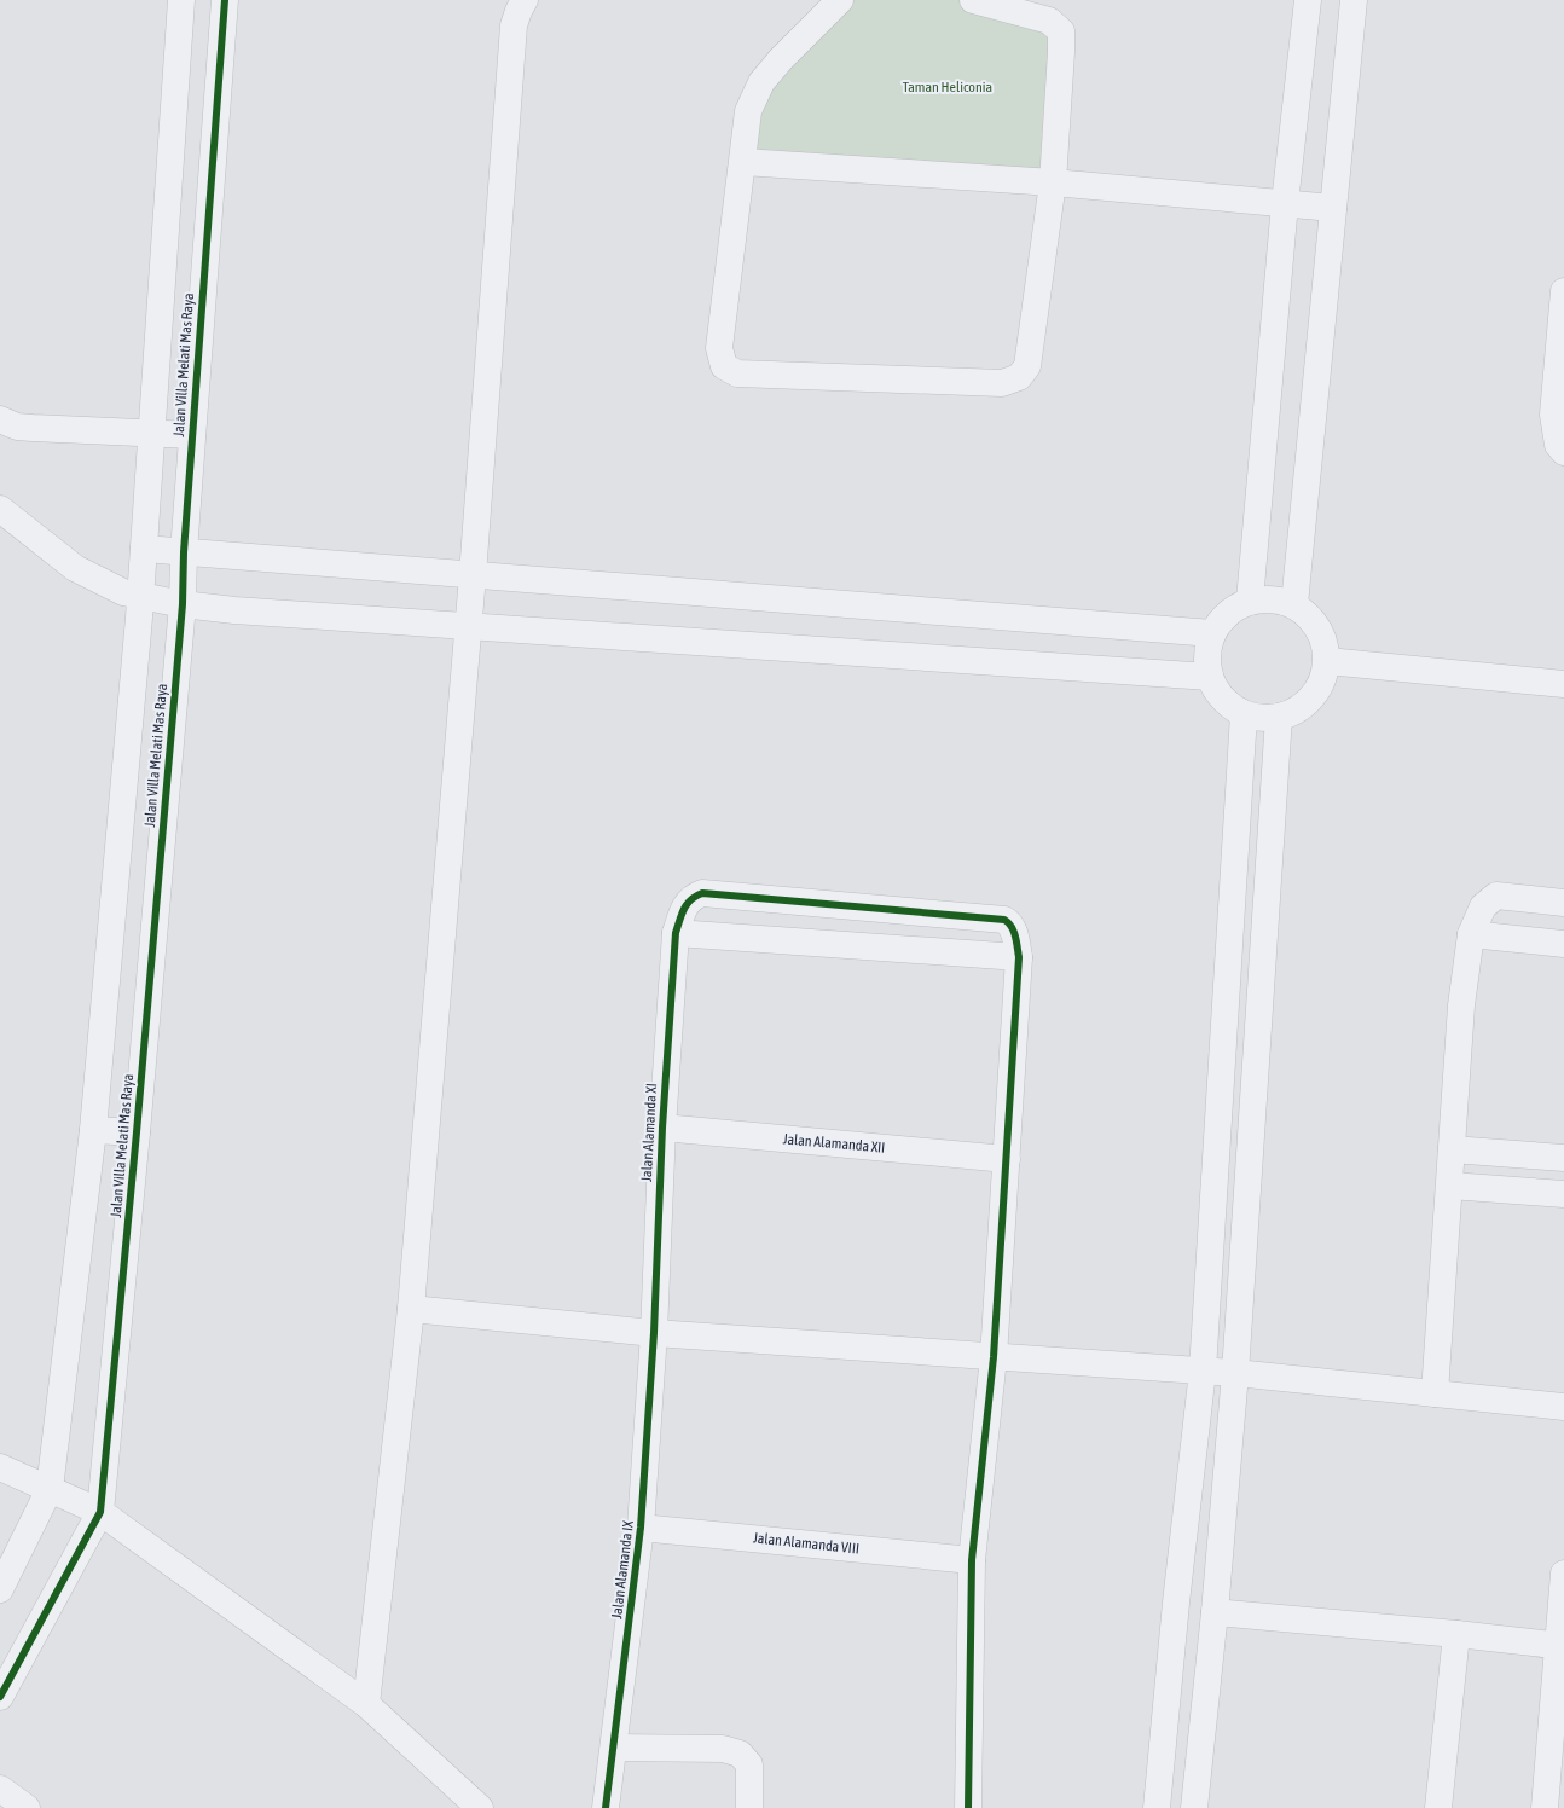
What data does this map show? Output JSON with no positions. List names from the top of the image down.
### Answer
{
  "streets": {
    "street": [
      "Jalan Villa Melati Mas Raya",
      "Jalan Alamanda XI",
      "Jalan Alamanda XII",
      "Jalan Alamanda VIII",
      "Jalan Alamanda IX"
    ]
  },
  "crossings": [
    ["Jalan Alamanda XI", "Jalan Alamanda XII"],
    ["Jalan Alamanda XI", "Jalan Alamanda VIII"],
    ["Jalan Alamanda XI", "Jalan Alamanda IX"],
    ["Jalan Alamanda VIII", "Jalan Alamanda IX"]
  ],
  "parks": ["Taman Heliconia"]
}
